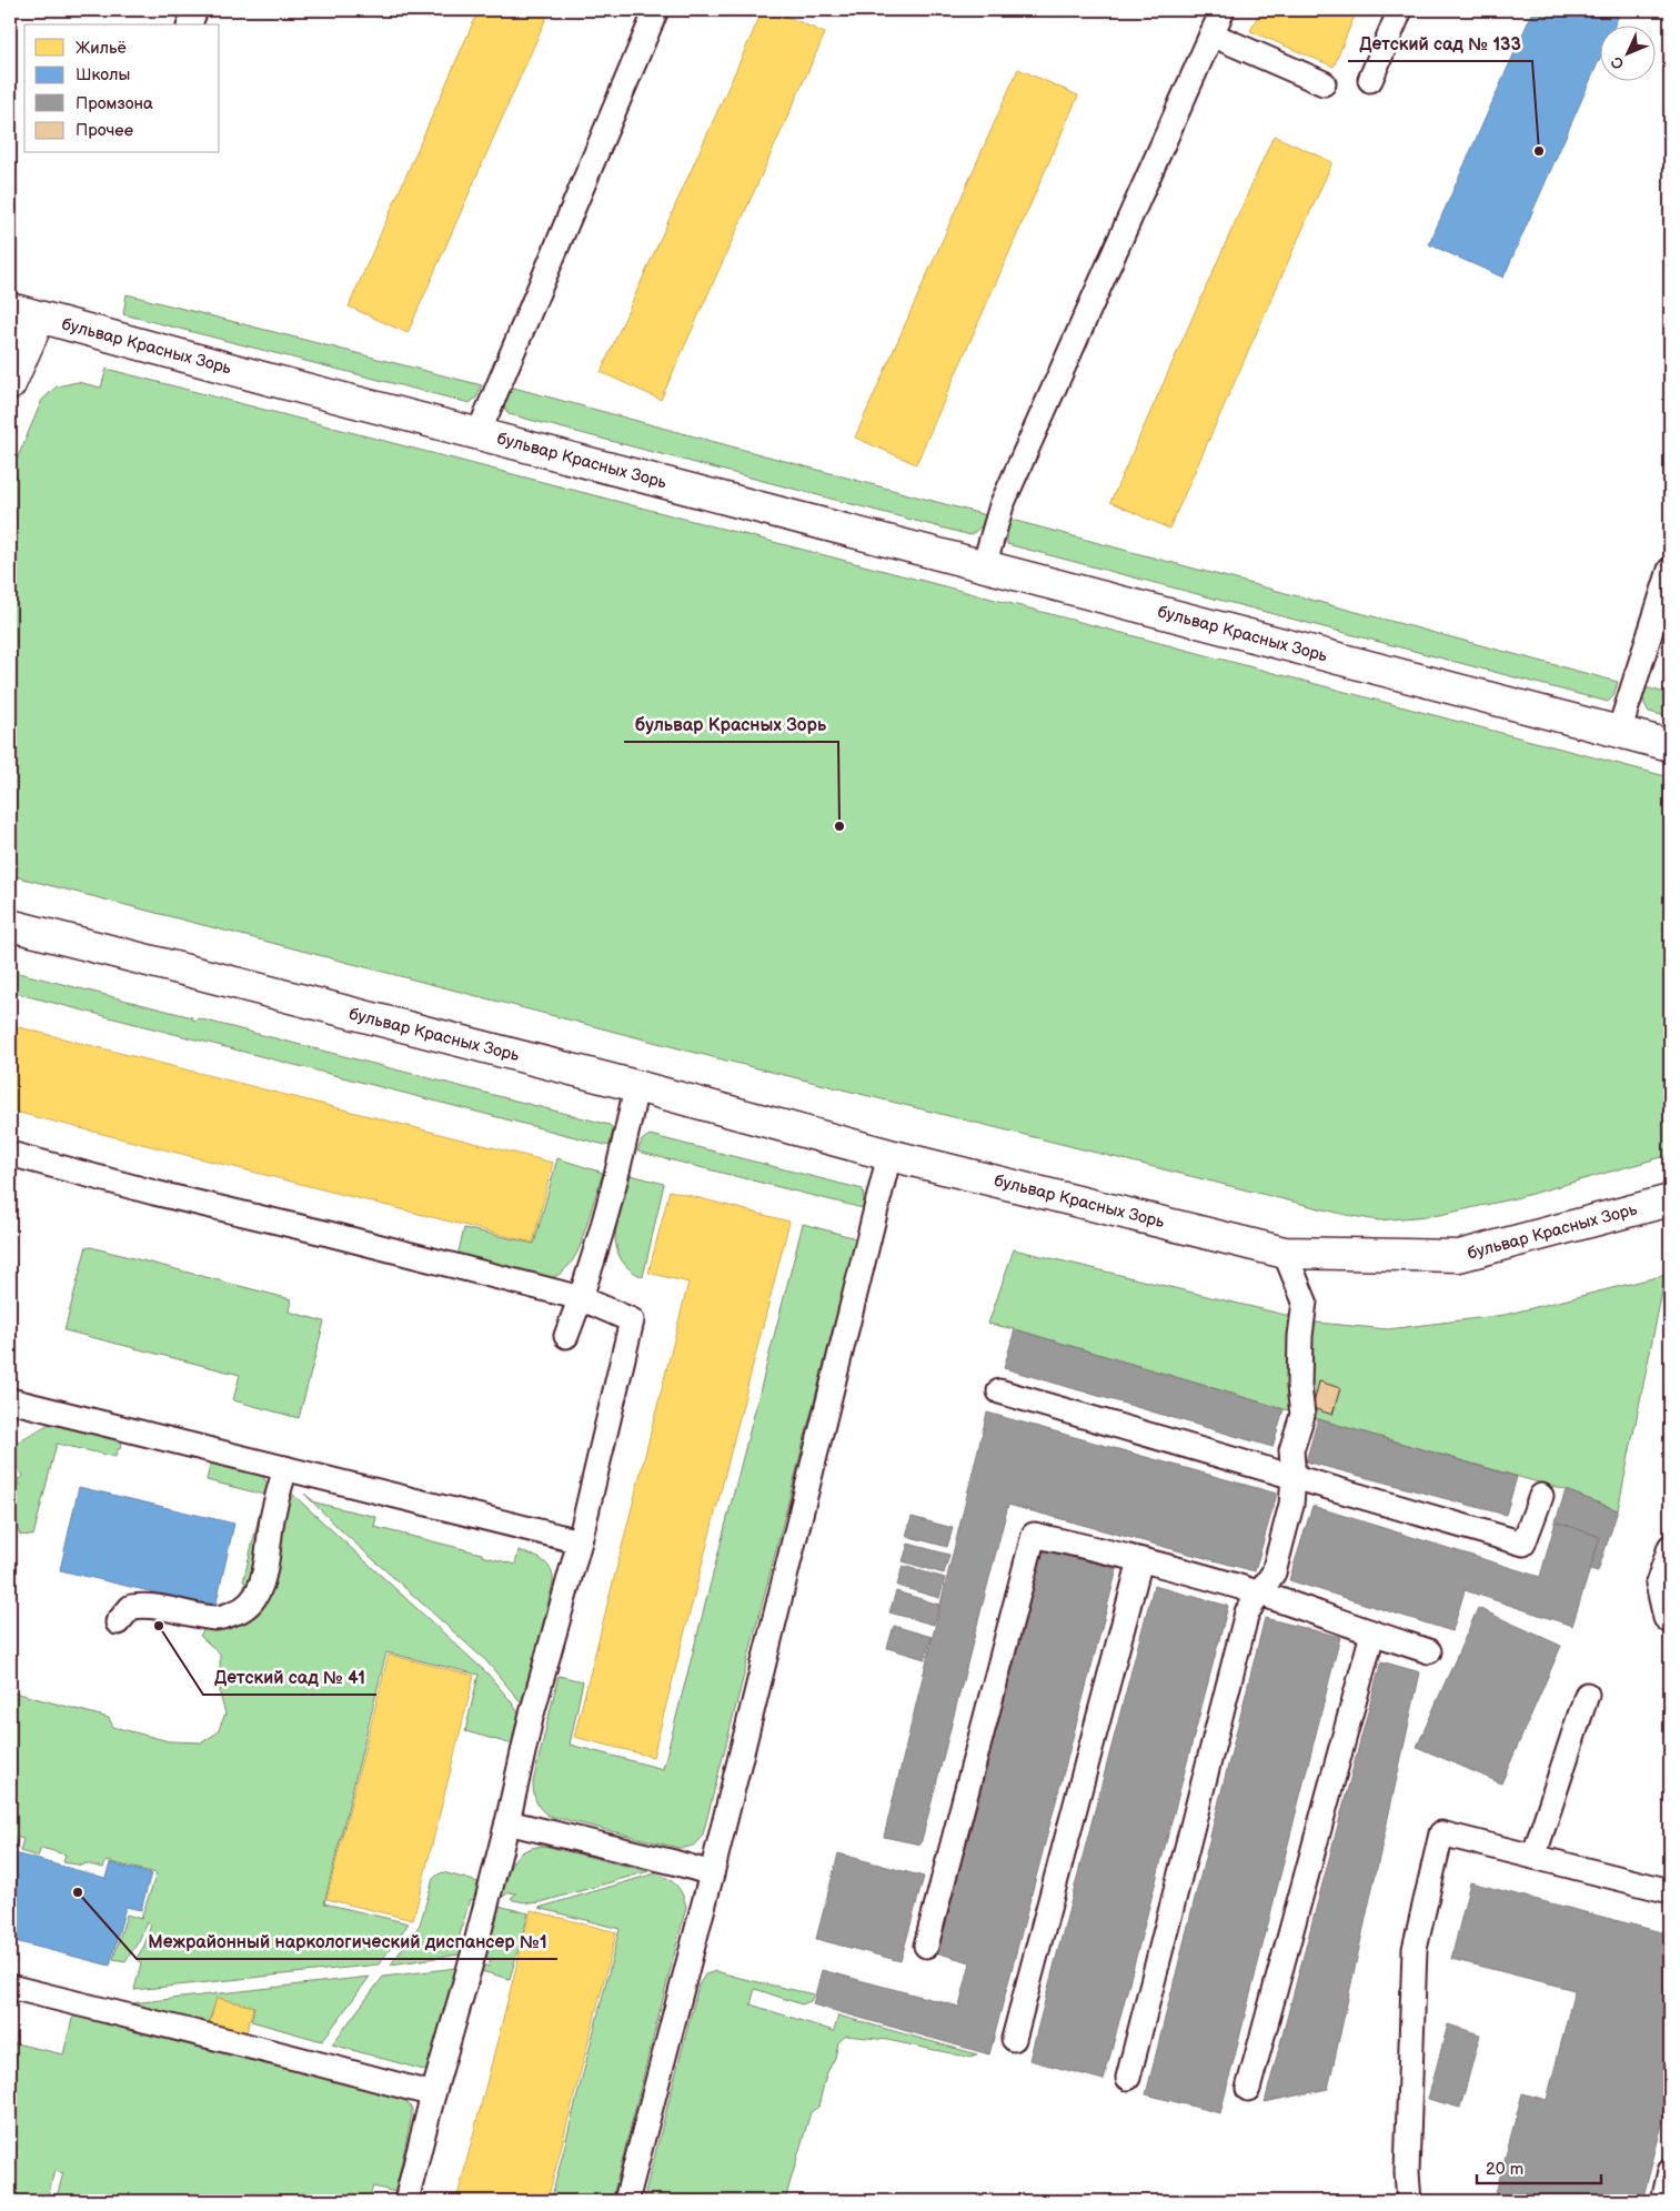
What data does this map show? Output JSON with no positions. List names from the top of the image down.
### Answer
{
  "streets": {
    "street": ["бульвар Красных Зорь"]
  },
  "places": [
    "Детский сад № 133",
    "бульвар Красных Зорь",
    "Детский сад № 41",
    "Межрайонный наркологический диспансер №1"
  ],
  "legend": [
    "Жильё",
    "Школы",
    "Промзона",
    "Прочее"
  ],
  "scale_bar": "20 m",
  "north": "bottom left"
}
